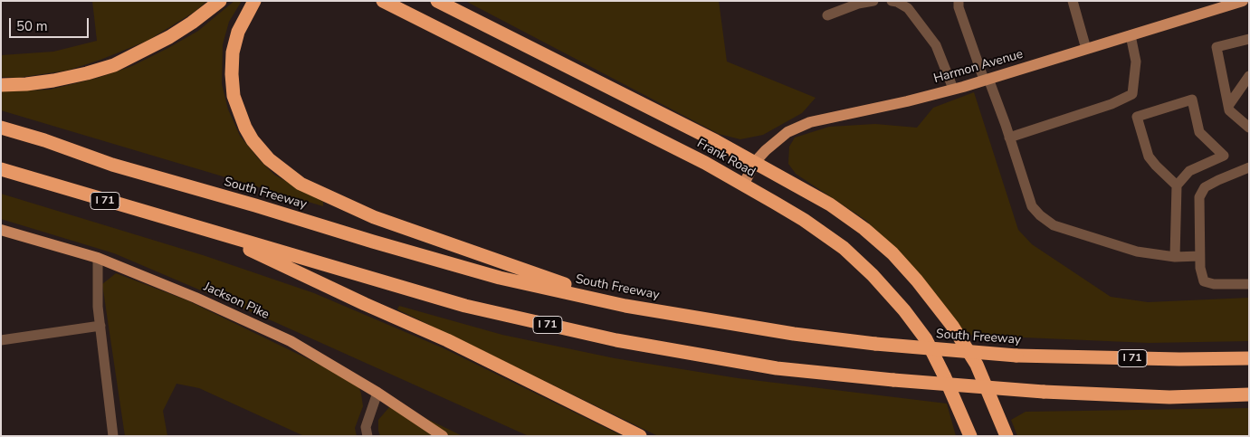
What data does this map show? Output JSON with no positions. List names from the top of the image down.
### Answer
{
  "streets": {
    "highway": ["Frank Road", "South Freeway", "I 71"],
    "main road": ["Harmon Avenue", "Jackson Pike"]
  },
  "crossings": [
    ["Harmon Avenue", "Frank Road"]
  ],
  "scale_bar": "50 m"
}
